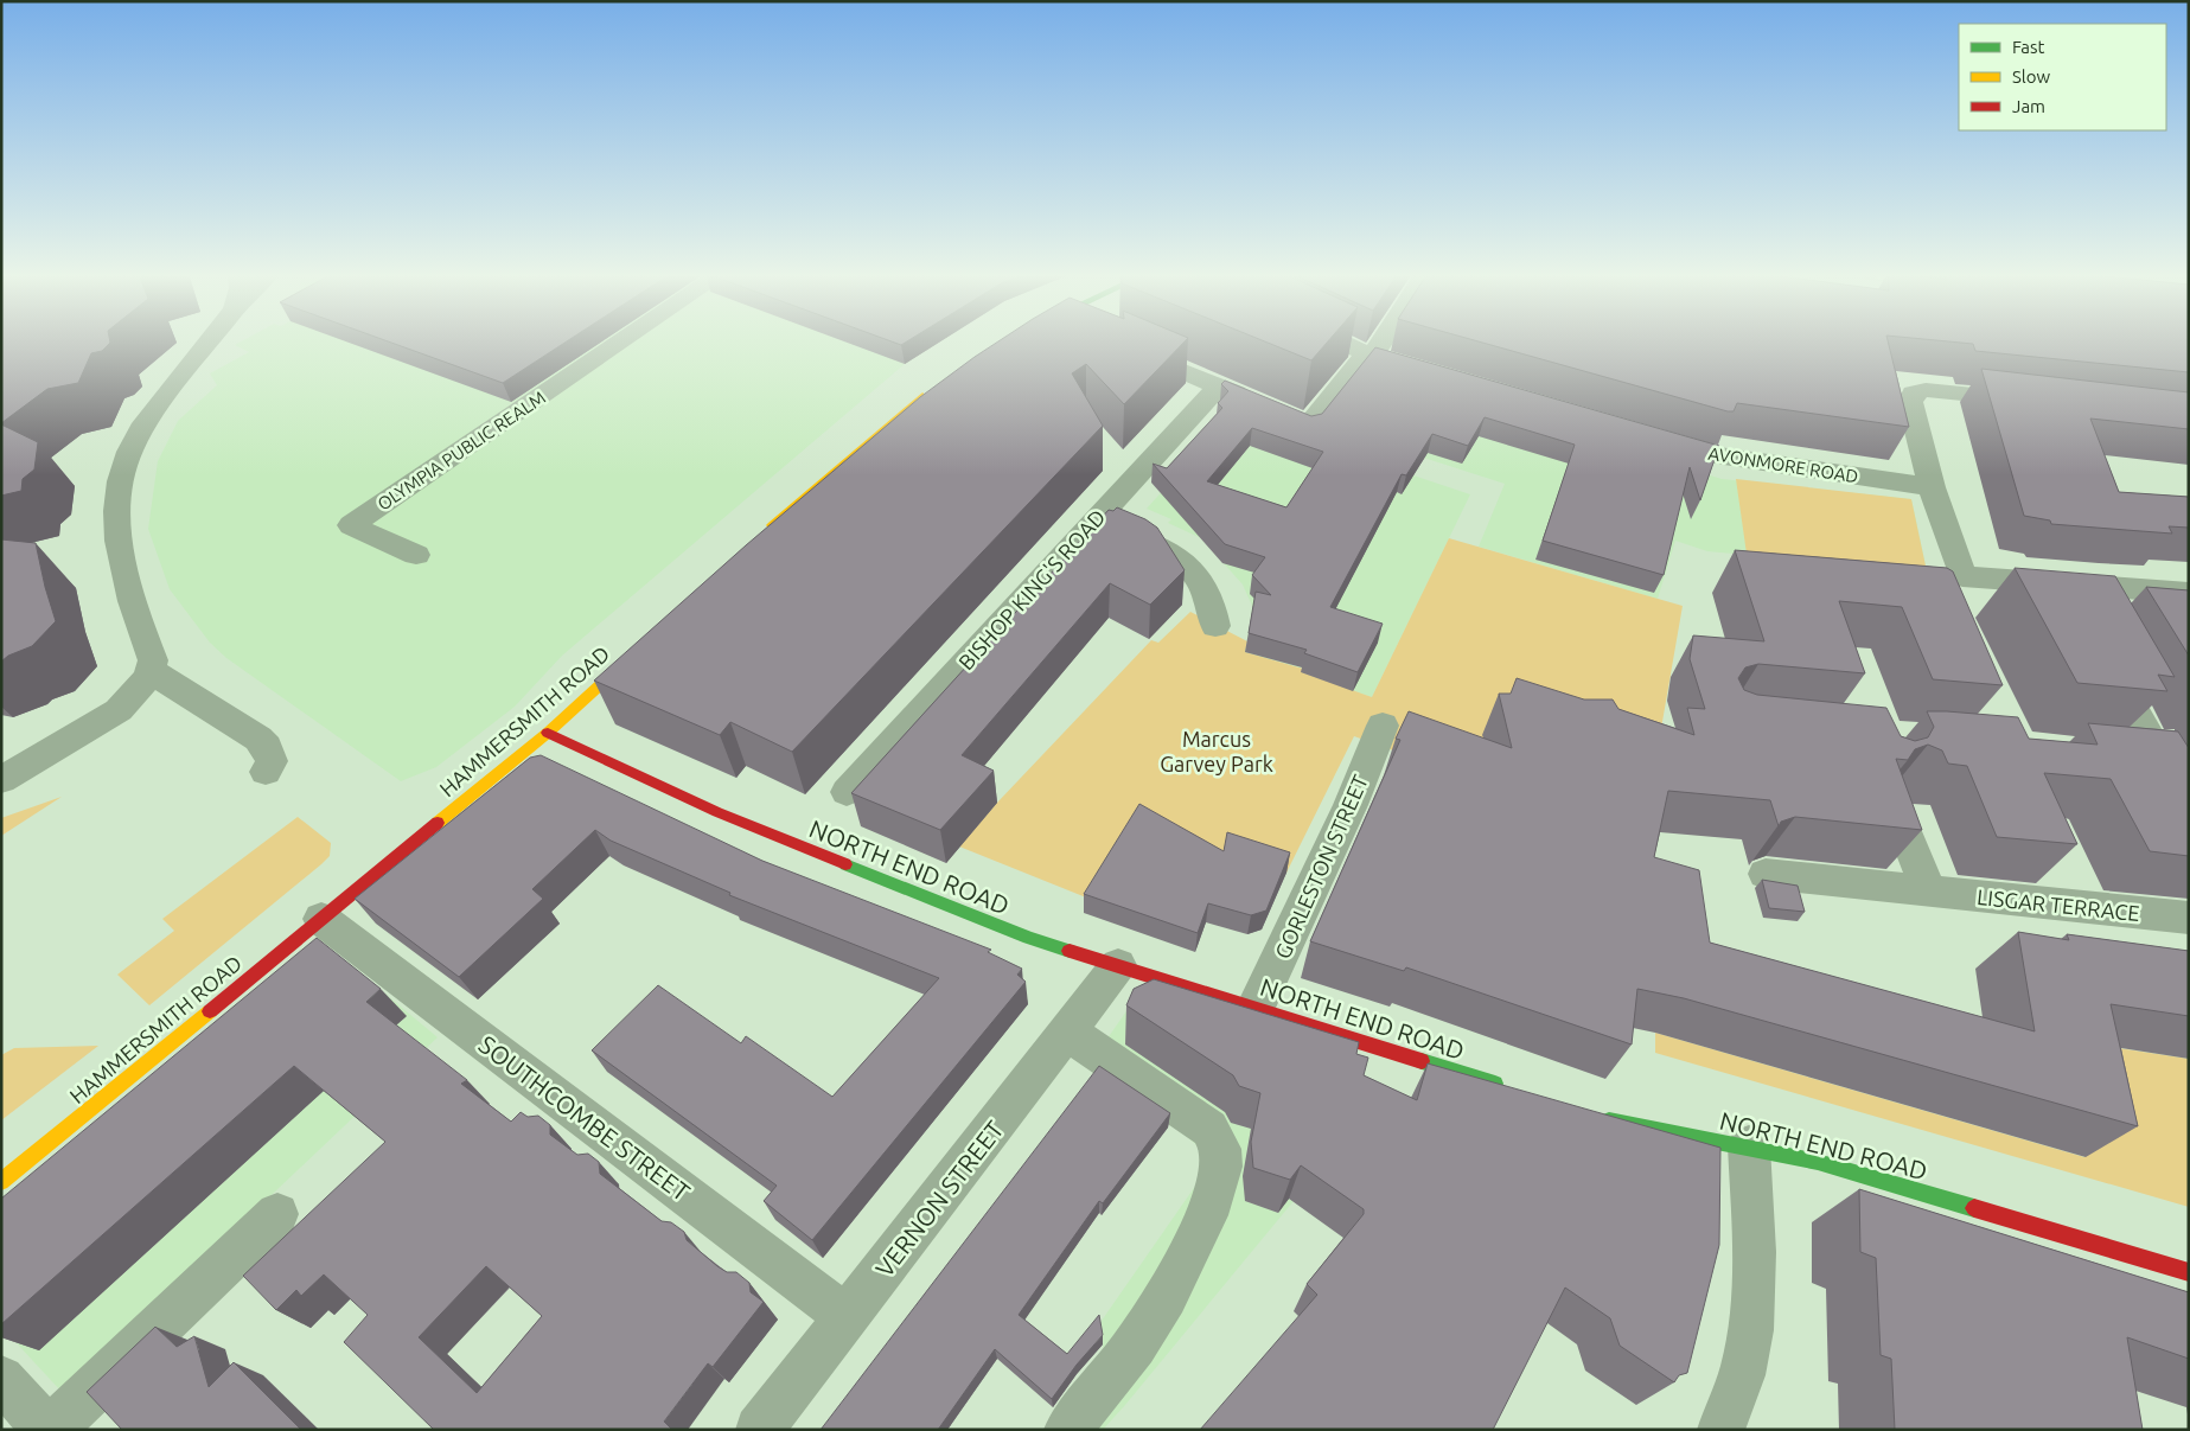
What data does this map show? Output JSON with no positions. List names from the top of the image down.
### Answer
{
  "streets": {
    "main road": ["HAMMERSMITH ROAD", "NORTH END ROAD"],
    "street": [
      "OLYMPIA PUBLIC REALM",
      "AVONMORE ROAD",
      "BISHOP KING'S ROAD",
      "GORLESTON STREET",
      "LISGAR TERRACE",
      "SOUTHCOMBE STREET",
      "VERNON STREET"
    ]
  },
  "crossings": [
    ["HAMMERSMITH ROAD", "NORTH END ROAD"],
    ["HAMMERSMITH ROAD", "SOUTHCOMBE STREET"],
    ["NORTH END ROAD", "GORLESTON STREET"],
    ["NORTH END ROAD", "VERNON STREET"],
    ["SOUTHCOMBE STREET", "VERNON STREET"]
  ],
  "parks": ["Marcus Garvey Park"],
  "legend": ["Fast", "Slow", "Jam"]
}
